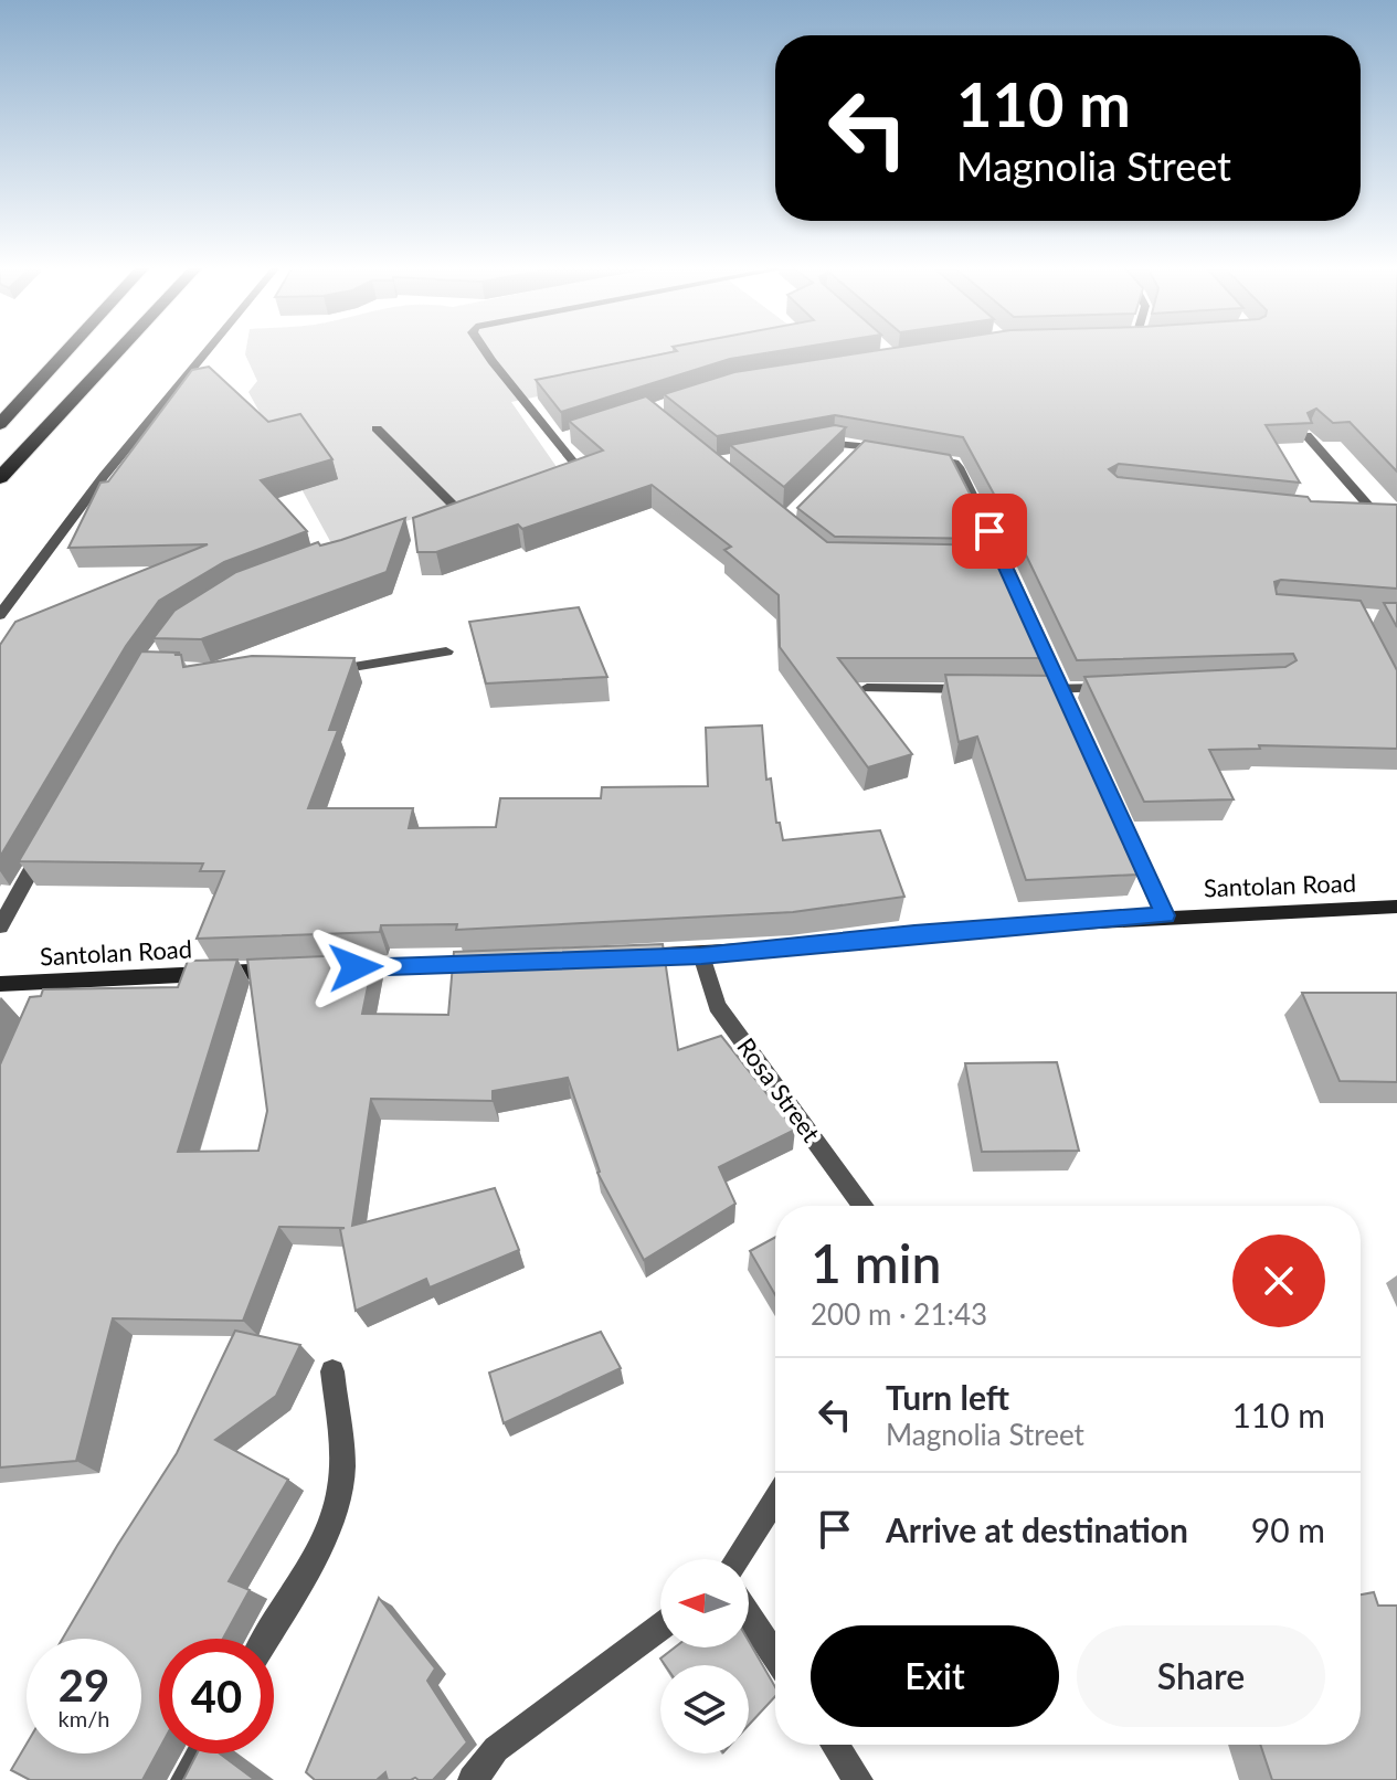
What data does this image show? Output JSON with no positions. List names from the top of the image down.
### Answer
{
  "streets": {
    "street": ["Santolan Road", "Rosa Street"]
  },
  "crossings": [
    ["Santolan Road", "Rosa Street"]
  ],
  "north": "left",
  "page": {
    "turn": ["110 m", "Magnolia Street"],
    "heading": ["1 min", "200 m · 21:43"],
    "list": [
      {
        "name": "Turn left",
        "note": "Magnolia Street",
        "value": "110 m"
      },
      {
        "name": "Arrive at destination",
        "value": "90 m"
      }
    ],
    "buttons": ["Exit", "Share"],
    "speed": "29 km/h",
    "limit": "40"
  }
}
